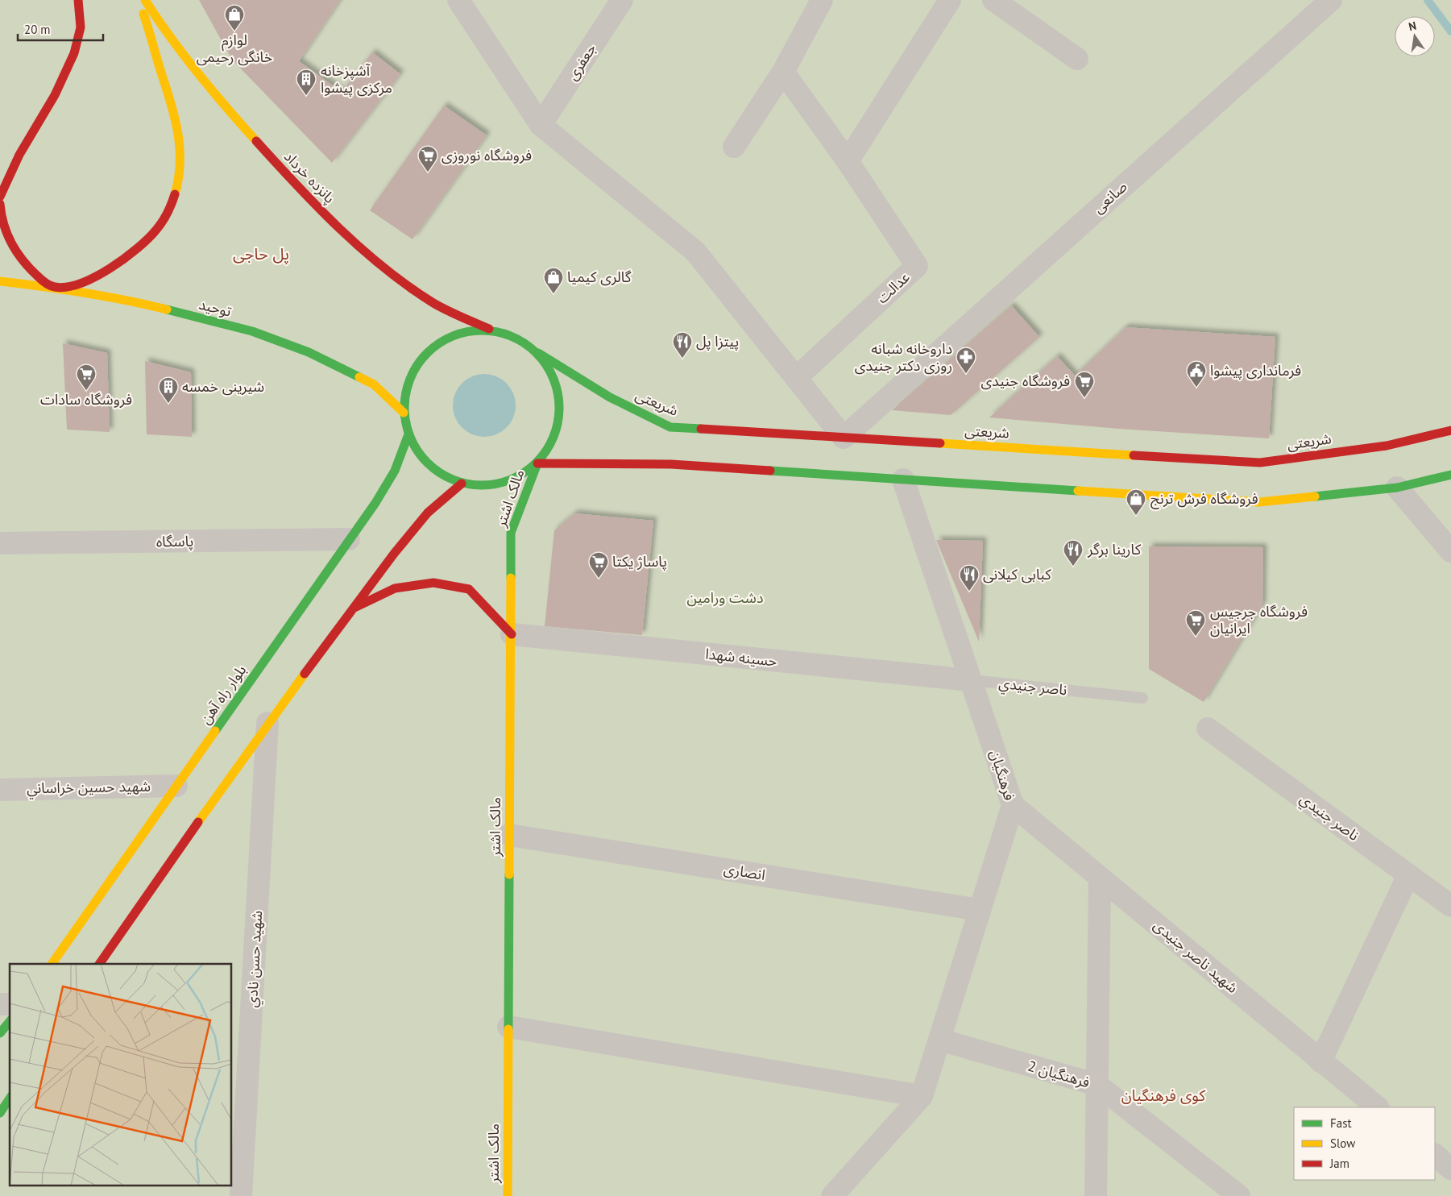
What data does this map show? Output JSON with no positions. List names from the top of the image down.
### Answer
{
  "streets": {
    "main road": [
      "پانزده خرداد",
      "توحید",
      "شریعتی",
      "مالک اشتر",
      "بلوار راه آهن"
    ],
    "street": [
      "جعفری",
      "صانعی",
      "عدالت",
      "پاسگاه",
      "حسینه شهدا",
      "ناصر جنيدي",
      "فرهنگیان",
      "شهيد حسين خراساني",
      "انصاری",
      "شهيد ناصر جنیدی",
      "شهيد حسن نادي",
      "فرهنگيان 2"
    ]
  },
  "crossings": [
    ["صانعی", "شریعتی"],
    ["مالک اشتر", "حسینه شهدا"],
    ["مالک اشتر", "انصاری"],
    ["پاسگاه", "بلوار راه آهن"],
    ["حسینه شهدا", "ناصر جنيدي"],
    ["حسینه شهدا", "فرهنگیان"],
    ["ناصر جنيدي", "فرهنگیان"],
    ["بلوار راه آهن", "شهيد حسين خراساني"],
    ["فرهنگیان", "انصاری"],
    ["فرهنگیان", "شهيد ناصر جنیدی"],
    ["فرهنگیان", "فرهنگيان 2"]
  ],
  "districts": ["پل حاجی", "کوی فرهنگیان"],
  "parks": ["دشت ورامین"],
  "places": {
    "shop": ["لوازم خانگی رحیمی", "گالری کیمیا", "فروشگاه فرش ترنج"],
    "building": ["آشپزخانه مرکزی پیشوا", "شیرینی خمسه"],
    "supermarket": [
      "فروشگاه نوروزی",
      "فروشگاه سادات",
      "فروشگاه جنیدی",
      "پاساژ یکتا",
      "فروشگاه جرجیس ایرانیان"
    ],
    "restaurant": ["پیتزا پل", "کارینا برگر", "کبابی کیلانی"],
    "pharmacy": ["داروخانه شبانه روزی دکتر جنیدی"],
    "public building": ["فرمانداری پیشوا"]
  },
  "legend": ["Fast", "Slow", "Jam"],
  "scale_bar": "20 m",
  "north": "top"
}
